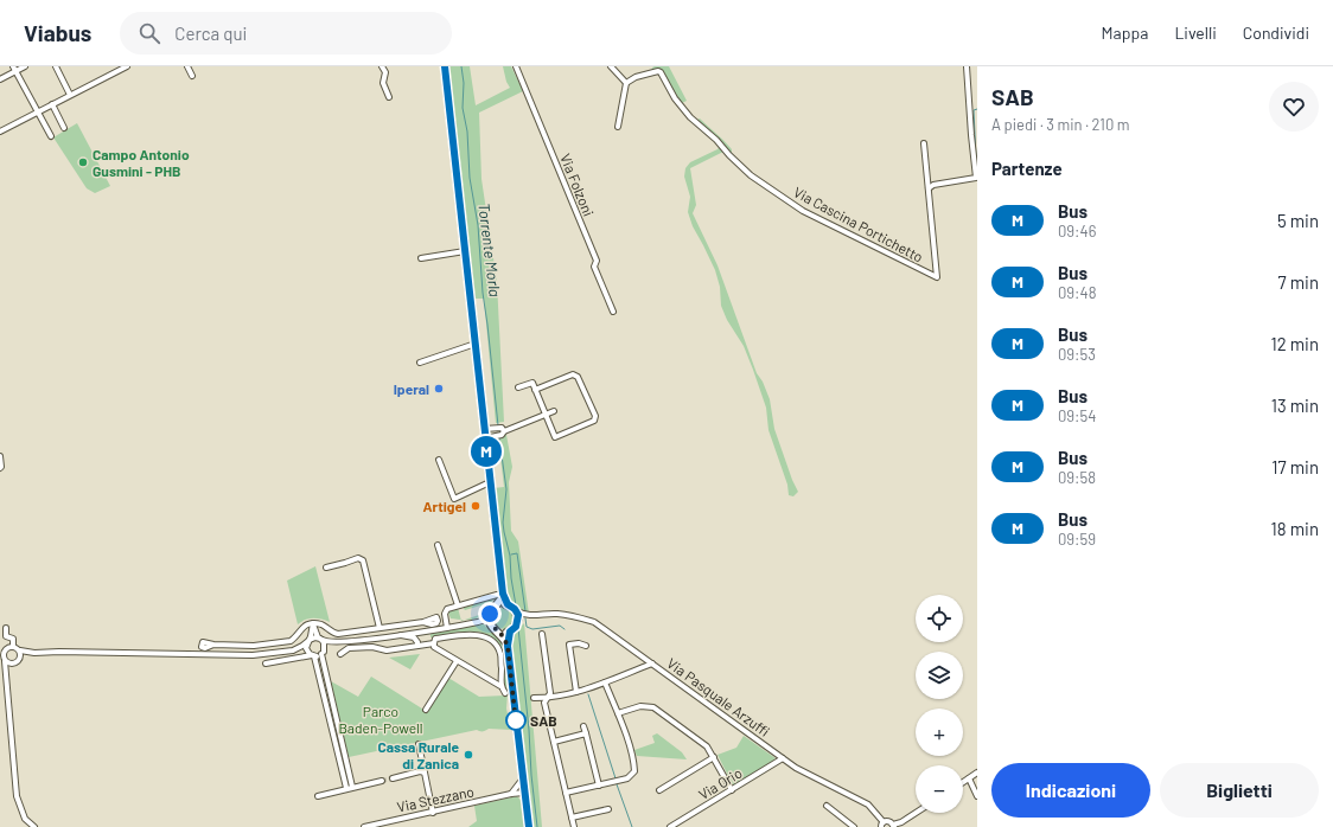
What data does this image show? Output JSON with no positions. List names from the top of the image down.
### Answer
{
  "streets": {
    "street": [
      "Via Folzoni",
      "Via Cascina Portichetto",
      "Via Pasquale Arzuffi",
      "Via Orio",
      "Via Stezzano"
    ]
  },
  "crossings": [
    ["Via Pasquale Arzuffi", "Via Orio"]
  ],
  "water": ["Torrente Morla"],
  "parks": ["Parco Baden-Powell"],
  "places": [
    "Campo Antonio Gusmini - PHB",
    "Iperal",
    "Artigel",
    "SAB",
    "Cassa Rurale di Zanica"
  ],
  "lines": ["bus line M"],
  "page": {
    "header": "Viabus",
    "search": "Cerca qui",
    "nav": ["Mappa", "Livelli", "Condividi"],
    "on_map": "M",
    "heading": [
      ["SAB", "A piedi · 3 min · 210 m"],
      "Partenze"
    ],
    "list": [
      {
        "mark": "M",
        "name": "Bus",
        "note": "09:46",
        "value": "5 min"
      },
      {
        "mark": "M",
        "name": "Bus",
        "note": "09:48",
        "value": "7 min"
      },
      {
        "mark": "M",
        "name": "Bus",
        "note": "09:53",
        "value": "12 min"
      },
      {
        "mark": "M",
        "name": "Bus",
        "note": "09:54",
        "value": "13 min"
      },
      {
        "mark": "M",
        "name": "Bus",
        "note": "09:58",
        "value": "17 min"
      },
      {
        "mark": "M",
        "name": "Bus",
        "note": "09:59",
        "value": "18 min"
      }
    ],
    "map_buttons": ["+", "−"],
    "buttons": ["Indicazioni", "Biglietti"]
  }
}
